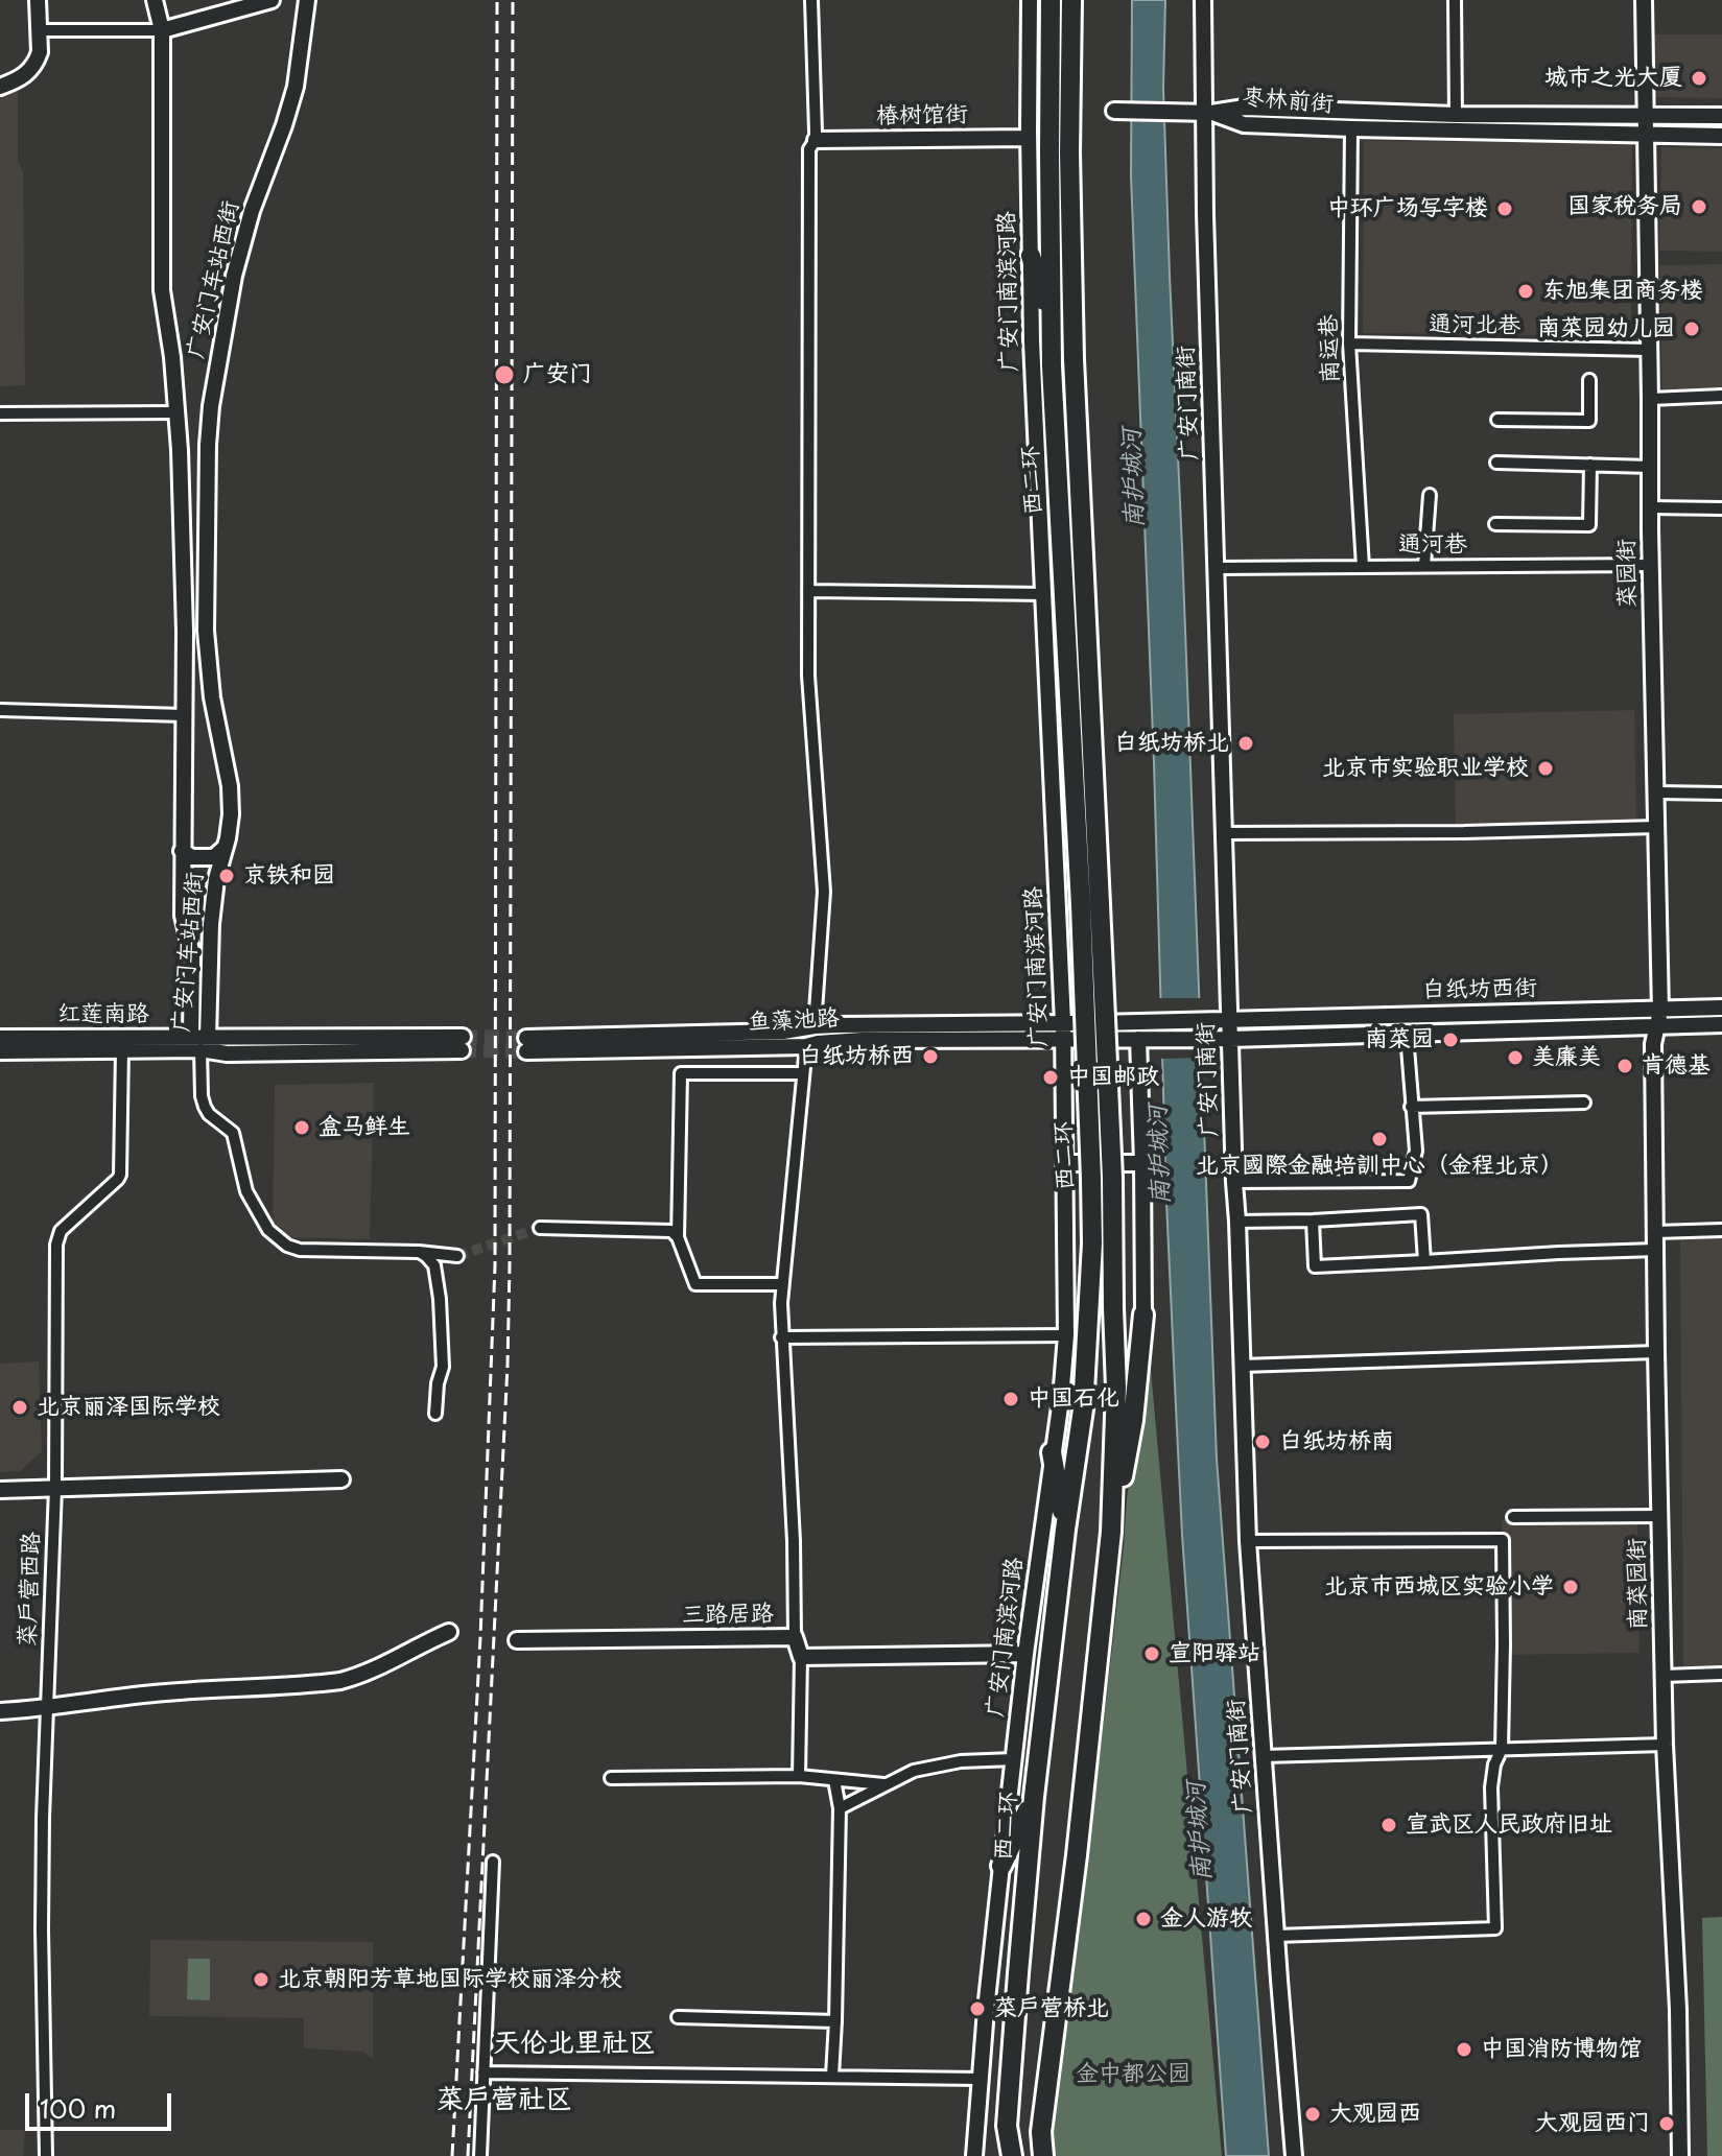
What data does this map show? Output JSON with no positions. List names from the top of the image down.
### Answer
{
  "streets": {
    "highway": ["西二环"],
    "street": [
      "枣林前街",
      "椿树馆街",
      "广安门车站西街",
      "广安门南滨河路",
      "通河北巷",
      "南运巷",
      "广安门南街",
      "通河巷",
      "菜园街",
      "白纸坊西街",
      "红莲南路",
      "鱼藻池路",
      "南菜园街",
      "菜户营西路",
      "三路居路"
    ]
  },
  "crossings": [
    ["枣林前街", "南运巷"],
    ["枣林前街", "广安门南街"],
    ["枣林前街", "菜园街"],
    ["椿树馆街", "广安门南滨河路"],
    ["广安门车站西街", "红莲南路"],
    ["广安门南滨河路", "鱼藻池路"],
    ["通河北巷", "南运巷"],
    ["通河北巷", "菜园街"],
    ["南运巷", "通河巷"],
    ["广安门南街", "通河巷"],
    ["广安门南街", "白纸坊西街"],
    ["通河巷", "菜园街"],
    ["菜园街", "白纸坊西街"],
    ["菜园街", "南菜园街"],
    ["白纸坊西街", "南菜园街"],
    ["红莲南路", "菜户营西路"]
  ],
  "districts": ["天伦北里社区", "菜户营社区"],
  "water": ["南护城河"],
  "parks": ["金中都公园"],
  "places": [
    "城市之光大厦",
    "国家税务局",
    "中环广场写字楼",
    "东旭集团商务楼",
    "南菜园幼儿园",
    "广安门",
    "白纸坊桥北",
    "北京市实验职业学校",
    "京铁和园",
    "南菜园",
    "白纸坊桥西",
    "美廉美",
    "肯德基",
    "中国邮政",
    "盒马鲜生",
    "北京國際金融培訓中心（金程北京）",
    "中国石化",
    "北京丽泽国际学校",
    "白纸坊桥南",
    "北京市西城区实验小学",
    "宣阳驿站",
    "宣武区人民政府旧址",
    "金人游牧",
    "北京朝阳芳草地国际学校丽泽分校",
    "菜户营桥北",
    "中国消防博物馆",
    "大观园西",
    "大观园西门"
  ],
  "scale_bar": "100 m"
}
